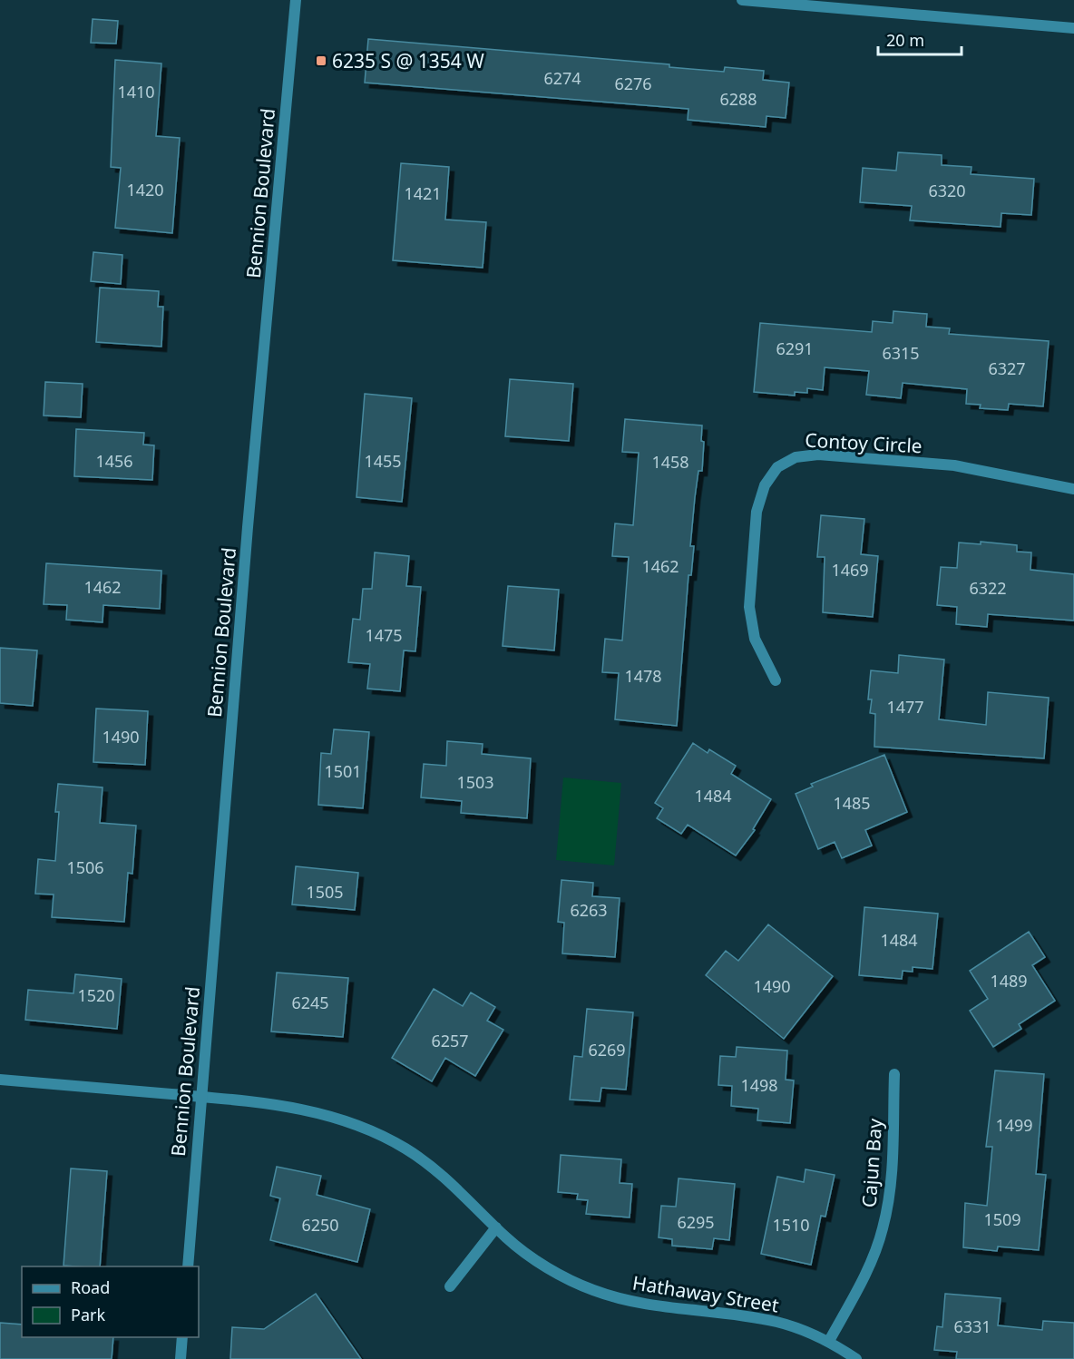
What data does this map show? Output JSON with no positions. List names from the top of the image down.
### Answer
{
  "streets": {
    "street": [
      "Bennion Boulevard",
      "Contoy Circle",
      "Cajun Bay",
      "Hathaway Street"
    ]
  },
  "crossings": [
    ["Bennion Boulevard", "Hathaway Street"],
    ["Cajun Bay", "Hathaway Street"]
  ],
  "places": {
    "transit": ["6235 S @ 1354 W"]
  },
  "house_numbers": [
    "6274",
    "6276",
    "1410",
    "6288",
    "1420",
    "6320",
    "1421",
    "6291",
    "6315",
    "6327",
    "1456",
    "1455",
    "1458",
    "1462",
    "1469",
    "1462",
    "6322",
    "1475",
    "1478",
    "1477",
    "1490",
    "1501",
    "1503",
    "1484",
    "1485",
    "1506",
    "1505",
    "6263",
    "1484",
    "1489",
    "1490",
    "1520",
    "6245",
    "6257",
    "6269",
    "1498",
    "1499",
    "1509",
    "6295",
    "6250",
    "1510",
    "6331"
  ],
  "legend": ["Road", "Park"],
  "scale_bar": "20 m"
}
